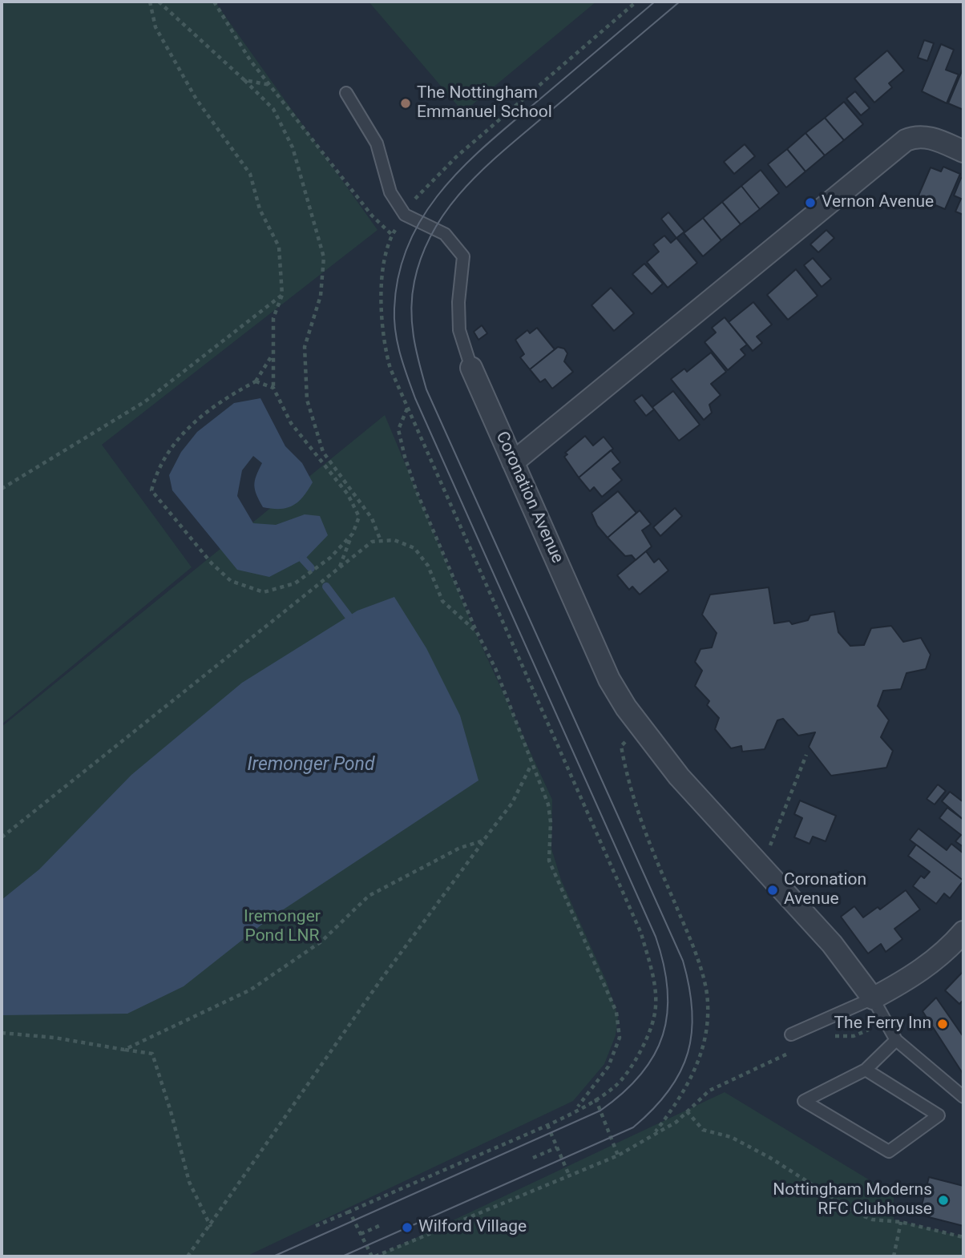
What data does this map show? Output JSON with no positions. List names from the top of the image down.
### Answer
{
  "streets": {
    "street": ["Coronation Avenue"]
  },
  "water": ["Iremonger Pond"],
  "parks": ["Iremonger Pond LNR"],
  "places": [
    "The Nottingham Emmanuel School",
    "Vernon Avenue",
    "Coronation Avenue",
    "The Ferry Inn",
    "Nottingham Moderns RFC Clubhouse",
    "Wilford Village"
  ]
}
